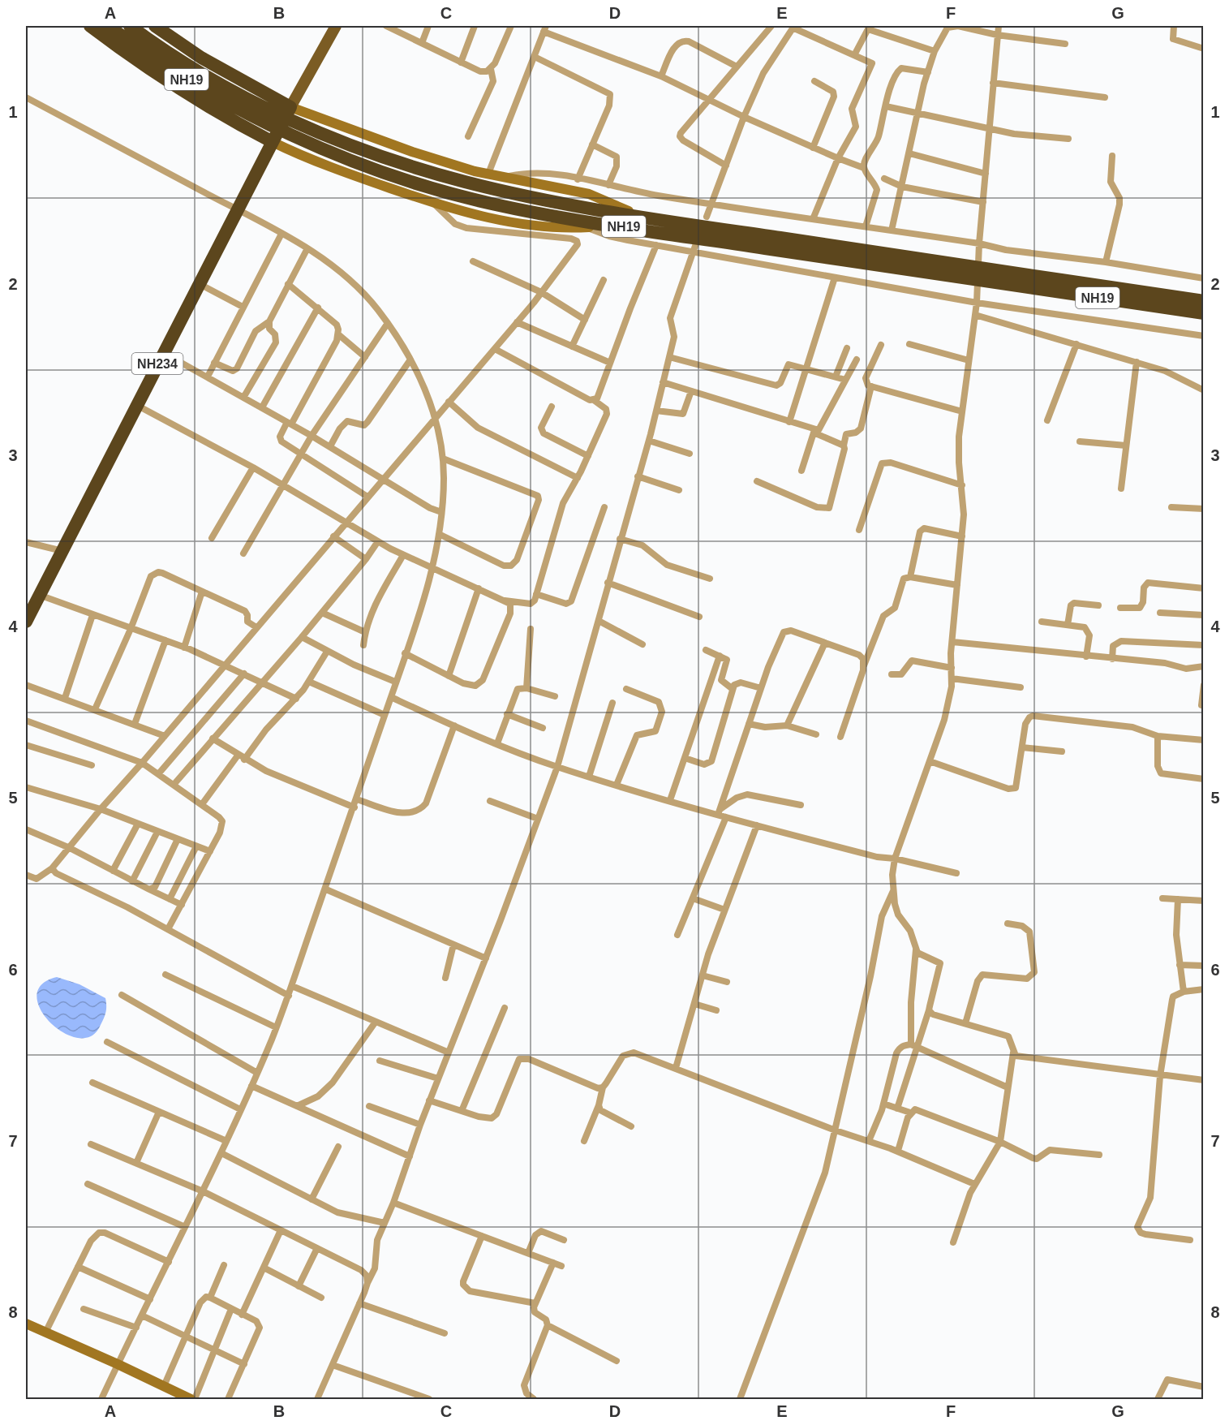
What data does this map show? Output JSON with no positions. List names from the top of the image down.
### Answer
{
  "streets": {
    "highway": ["NH19", "NH234"]
  },
  "grid": {
    "columns": [
      "A",
      "B",
      "C",
      "D",
      "E",
      "F",
      "G"
    ],
    "rows": [
      "1",
      "2",
      "3",
      "4",
      "5",
      "6",
      "7",
      "8"
    ]
  }
}
